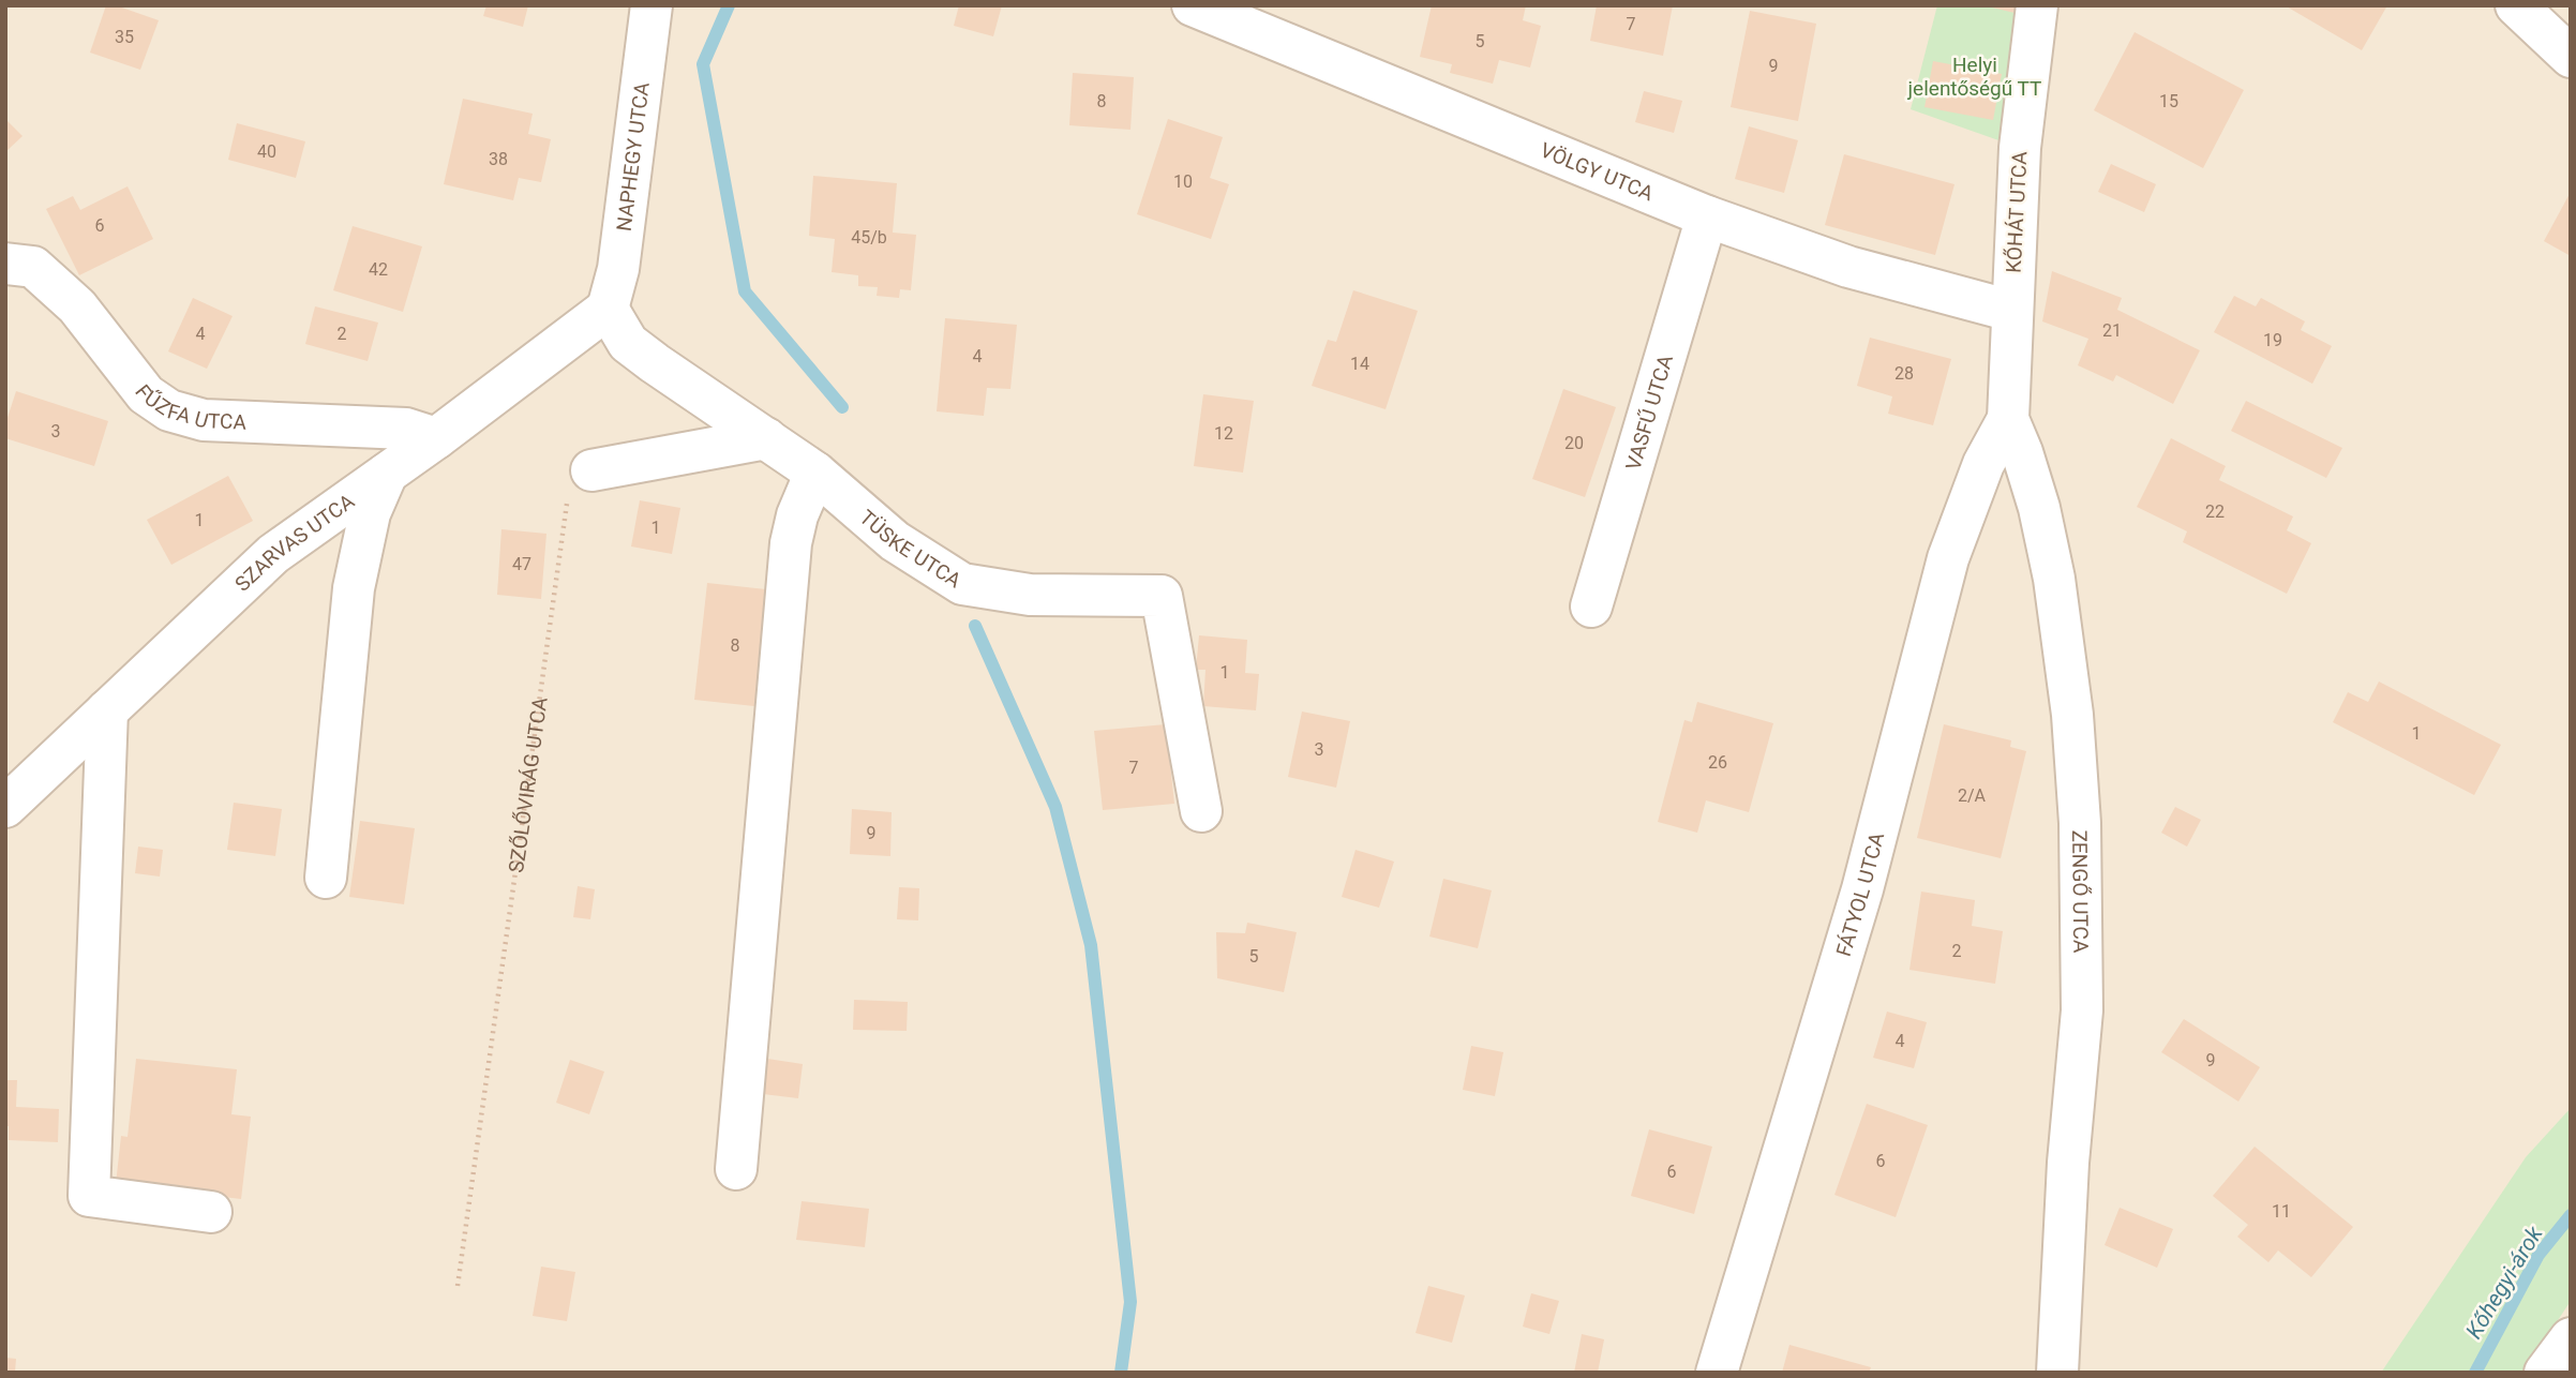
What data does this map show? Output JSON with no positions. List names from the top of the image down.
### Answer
{
  "streets": {
    "street": [
      "NAPHEGY UTCA",
      "VÖLGY UTCA",
      "KŐHÁT UTCA",
      "FŰZFA UTCA",
      "VASFŰ UTCA",
      "SZARVAS UTCA",
      "TÜSKE UTCA",
      "ZENGŐ UTCA",
      "FÁTYOL UTCA"
    ],
    "path": ["SZŐLŐVIRÁG UTCA"]
  },
  "crossings": [
    ["NAPHEGY UTCA", "SZARVAS UTCA"],
    ["NAPHEGY UTCA", "TÜSKE UTCA"],
    ["VÖLGY UTCA", "KŐHÁT UTCA"],
    ["VÖLGY UTCA", "VASFŰ UTCA"],
    ["KŐHÁT UTCA", "ZENGŐ UTCA"],
    ["KŐHÁT UTCA", "FÁTYOL UTCA"],
    ["FŰZFA UTCA", "SZARVAS UTCA"],
    ["SZARVAS UTCA", "TÜSKE UTCA"],
    ["ZENGŐ UTCA", "FÁTYOL UTCA"]
  ],
  "water": ["Kőhegyi-árok"],
  "parks": ["Helyi jelentőségű TT"],
  "house_numbers": [
    "7",
    "35",
    "5",
    "9",
    "8",
    "15",
    "40",
    "38",
    "10",
    "6",
    "45/b",
    "42",
    "21",
    "4",
    "2",
    "19",
    "4",
    "14",
    "28",
    "3",
    "12",
    "20",
    "22",
    "1",
    "1",
    "47",
    "8",
    "1",
    "1",
    "3",
    "26",
    "7",
    "2/A",
    "9",
    "2",
    "5",
    "4",
    "9",
    "6",
    "6",
    "11"
  ]
}
